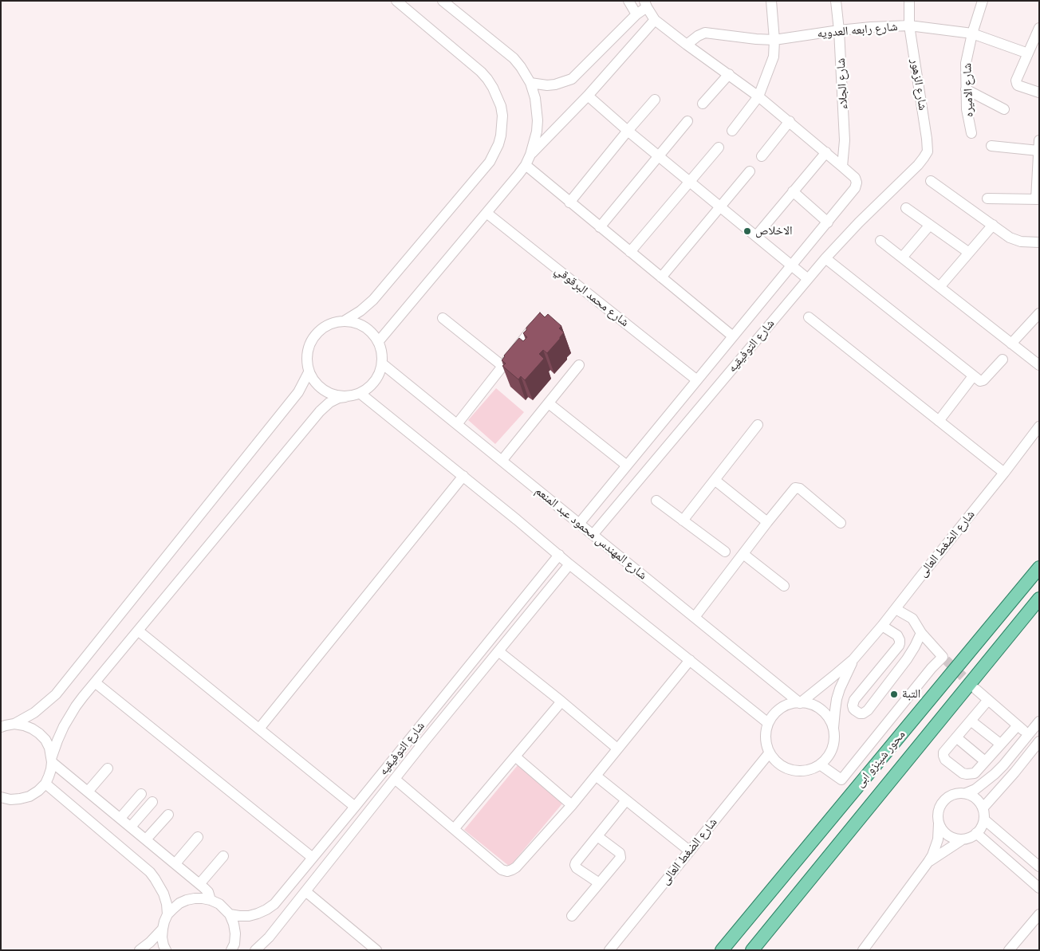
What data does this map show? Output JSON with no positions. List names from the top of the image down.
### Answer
{
  "streets": {
    "main road": ["محور شينزو ابى"],
    "street": [
      "شارع رابعه العدويه",
      "شارع الجلاء",
      "شارع الزهور",
      "شارع الاميره",
      "شارع محمد البرقوقي",
      "شارع التوفيقيه",
      "شارع المهندس محمود عبد المنعم",
      "شارع الضغط العالى"
    ]
  },
  "crossings": [
    ["شارع رابعه العدويه", "شارع الجلاء"],
    ["شارع رابعه العدويه", "شارع الزهور"],
    ["شارع رابعه العدويه", "شارع الاميره"],
    ["شارع الجلاء", "شارع التوفيقيه"],
    ["شارع الزهور", "شارع التوفيقيه"],
    ["شارع محمد البرقوقي", "شارع التوفيقيه"],
    ["شارع التوفيقيه", "شارع المهندس محمود عبد المنعم"],
    ["شارع المهندس محمود عبد المنعم", "شارع الضغط العالى"]
  ],
  "places": ["الاخلاص", "التبة"]
}
